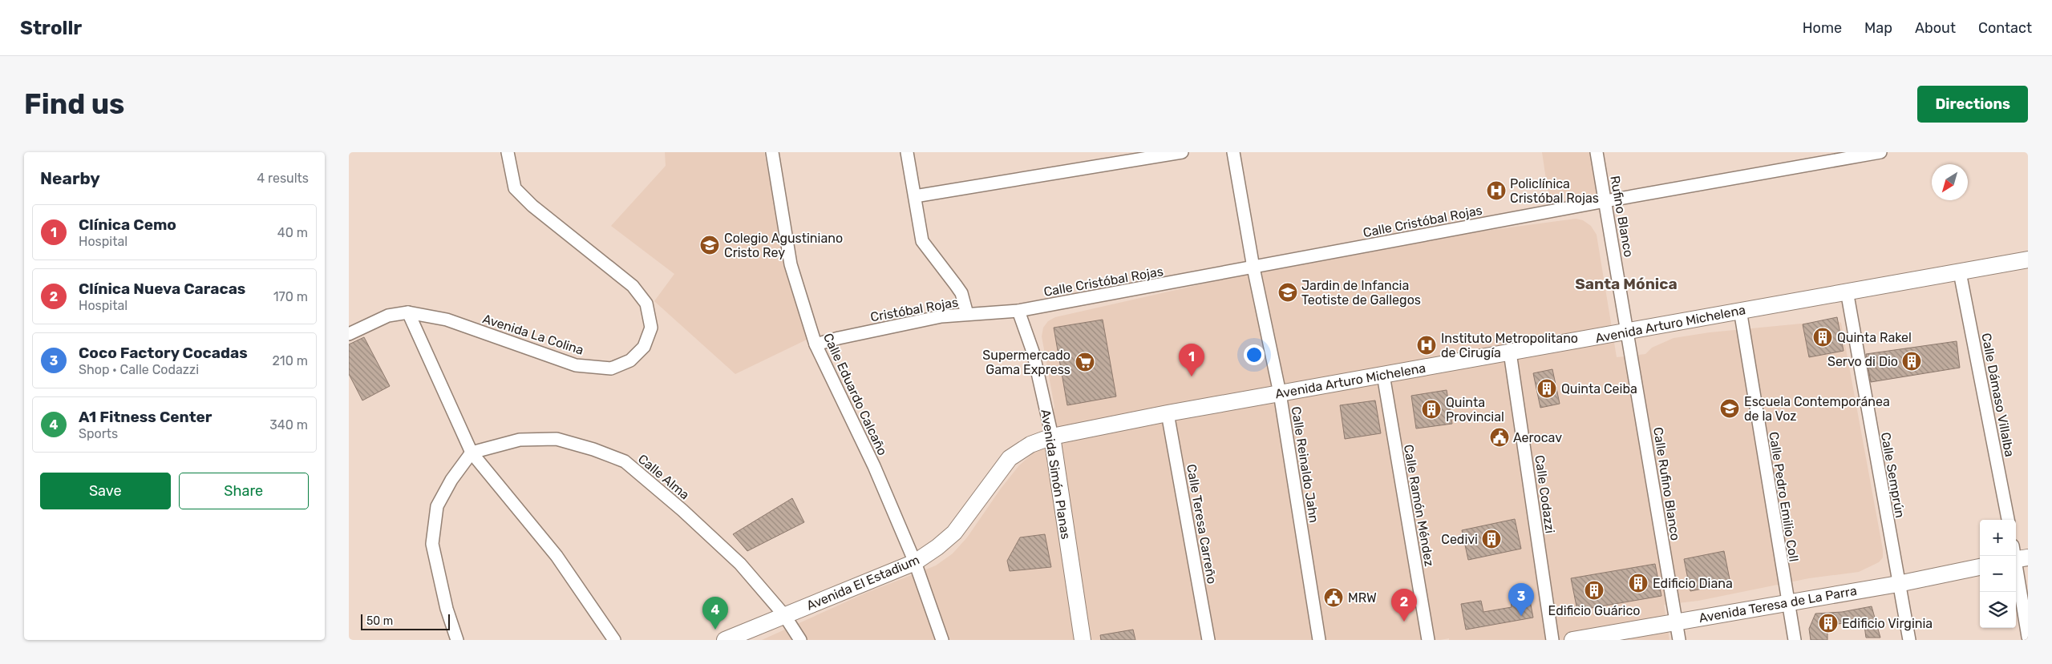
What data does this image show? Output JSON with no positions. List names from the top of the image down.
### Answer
{
  "streets": {
    "street": [
      "Rufino Blanco",
      "Calle Cristóbal Rojas",
      "Cristóbal Rojas",
      "Avenida Arturo Michelena",
      "Avenida La Colina",
      "Calle Eduardo Calcaño",
      "Calle Dámaso Villalba",
      "Calle Reinaldo Jahn",
      "Avenida Simón Planas",
      "Calle Semprún",
      "Calle Alma",
      "Calle Rufino Blanco",
      "Calle Codazzi",
      "Calle Pedro Emilio Coll",
      "Calle Ramón Méndez",
      "Calle Teresa Carreño",
      "Avenida El Estadium",
      "Avenida Teresa de La Parra"
    ]
  },
  "crossings": [
    ["Rufino Blanco", "Calle Cristóbal Rojas"],
    ["Rufino Blanco", "Avenida Arturo Michelena"],
    ["Rufino Blanco", "Calle Rufino Blanco"],
    ["Calle Cristóbal Rojas", "Cristóbal Rojas"],
    ["Calle Cristóbal Rojas", "Calle Reinaldo Jahn"],
    ["Calle Cristóbal Rojas", "Avenida Simón Planas"],
    ["Cristóbal Rojas", "Calle Eduardo Calcaño"],
    ["Cristóbal Rojas", "Avenida Simón Planas"],
    ["Avenida Arturo Michelena", "Calle Dámaso Villalba"],
    ["Avenida Arturo Michelena", "Calle Reinaldo Jahn"],
    ["Avenida Arturo Michelena", "Avenida Simón Planas"],
    ["Avenida Arturo Michelena", "Calle Semprún"],
    ["Avenida Arturo Michelena", "Calle Rufino Blanco"],
    ["Avenida Arturo Michelena", "Calle Codazzi"],
    ["Avenida Arturo Michelena", "Calle Pedro Emilio Coll"],
    ["Avenida Arturo Michelena", "Calle Ramón Méndez"],
    ["Avenida Arturo Michelena", "Calle Teresa Carreño"],
    ["Avenida Arturo Michelena", "Avenida El Estadium"],
    ["Calle Eduardo Calcaño", "Avenida El Estadium"],
    ["Avenida Simón Planas", "Avenida El Estadium"],
    ["Calle Semprún", "Avenida Teresa de La Parra"],
    ["Calle Alma", "Avenida El Estadium"],
    ["Calle Rufino Blanco", "Avenida Teresa de La Parra"],
    ["Calle Pedro Emilio Coll", "Avenida Teresa de La Parra"]
  ],
  "districts": ["Santa Mónica"],
  "places": {
    "hospital": ["Policlínica Cristóbal Rojas", "Instituto Metropolitano de Cirugía"],
    "school or university": ["Colegio Agustiniano Cristo Rey", "Jardin de Infancia Teotiste de Gallegos", "Escuela Contemporánea de la Voz"],
    "building": [
      "Quinta Rakel",
      "Servo di Dio",
      "Quinta Ceiba",
      "Quinta Provincial",
      "Cedivi",
      "Edificio Diana",
      "Edificio Guárico",
      "Edificio Virginia"
    ],
    "supermarket": ["Supermercado Gama Express"],
    "public building": ["Aerocav", "MRW"]
  },
  "scale_bar": "50 m",
  "north": "bottom left",
  "page": {
    "header": "Strollr",
    "nav": [
      "Home",
      "Map",
      "About",
      "Contact"
    ],
    "buttons": [
      "Directions",
      ["Save", "Share"]
    ],
    "title": "Find us",
    "heading": ["Nearby", "4 results"],
    "list": [
      {
        "mark": "1",
        "name": "Clínica Cemo",
        "note": "Hospital",
        "value": "40 m"
      },
      {
        "mark": "2",
        "name": "Clínica Nueva Caracas",
        "note": "Hospital",
        "value": "170 m"
      },
      {
        "mark": "3",
        "name": "Coco Factory Cocadas",
        "note": "Shop · Calle Codazzi",
        "value": "210 m"
      },
      {
        "mark": "4",
        "name": "A1 Fitness Center",
        "note": "Sports",
        "value": "340 m"
      }
    ],
    "pins": [
      "1",
      "3",
      "2",
      "4"
    ],
    "map_buttons": ["+", "−"],
    "scale": "50 m"
  }
}
